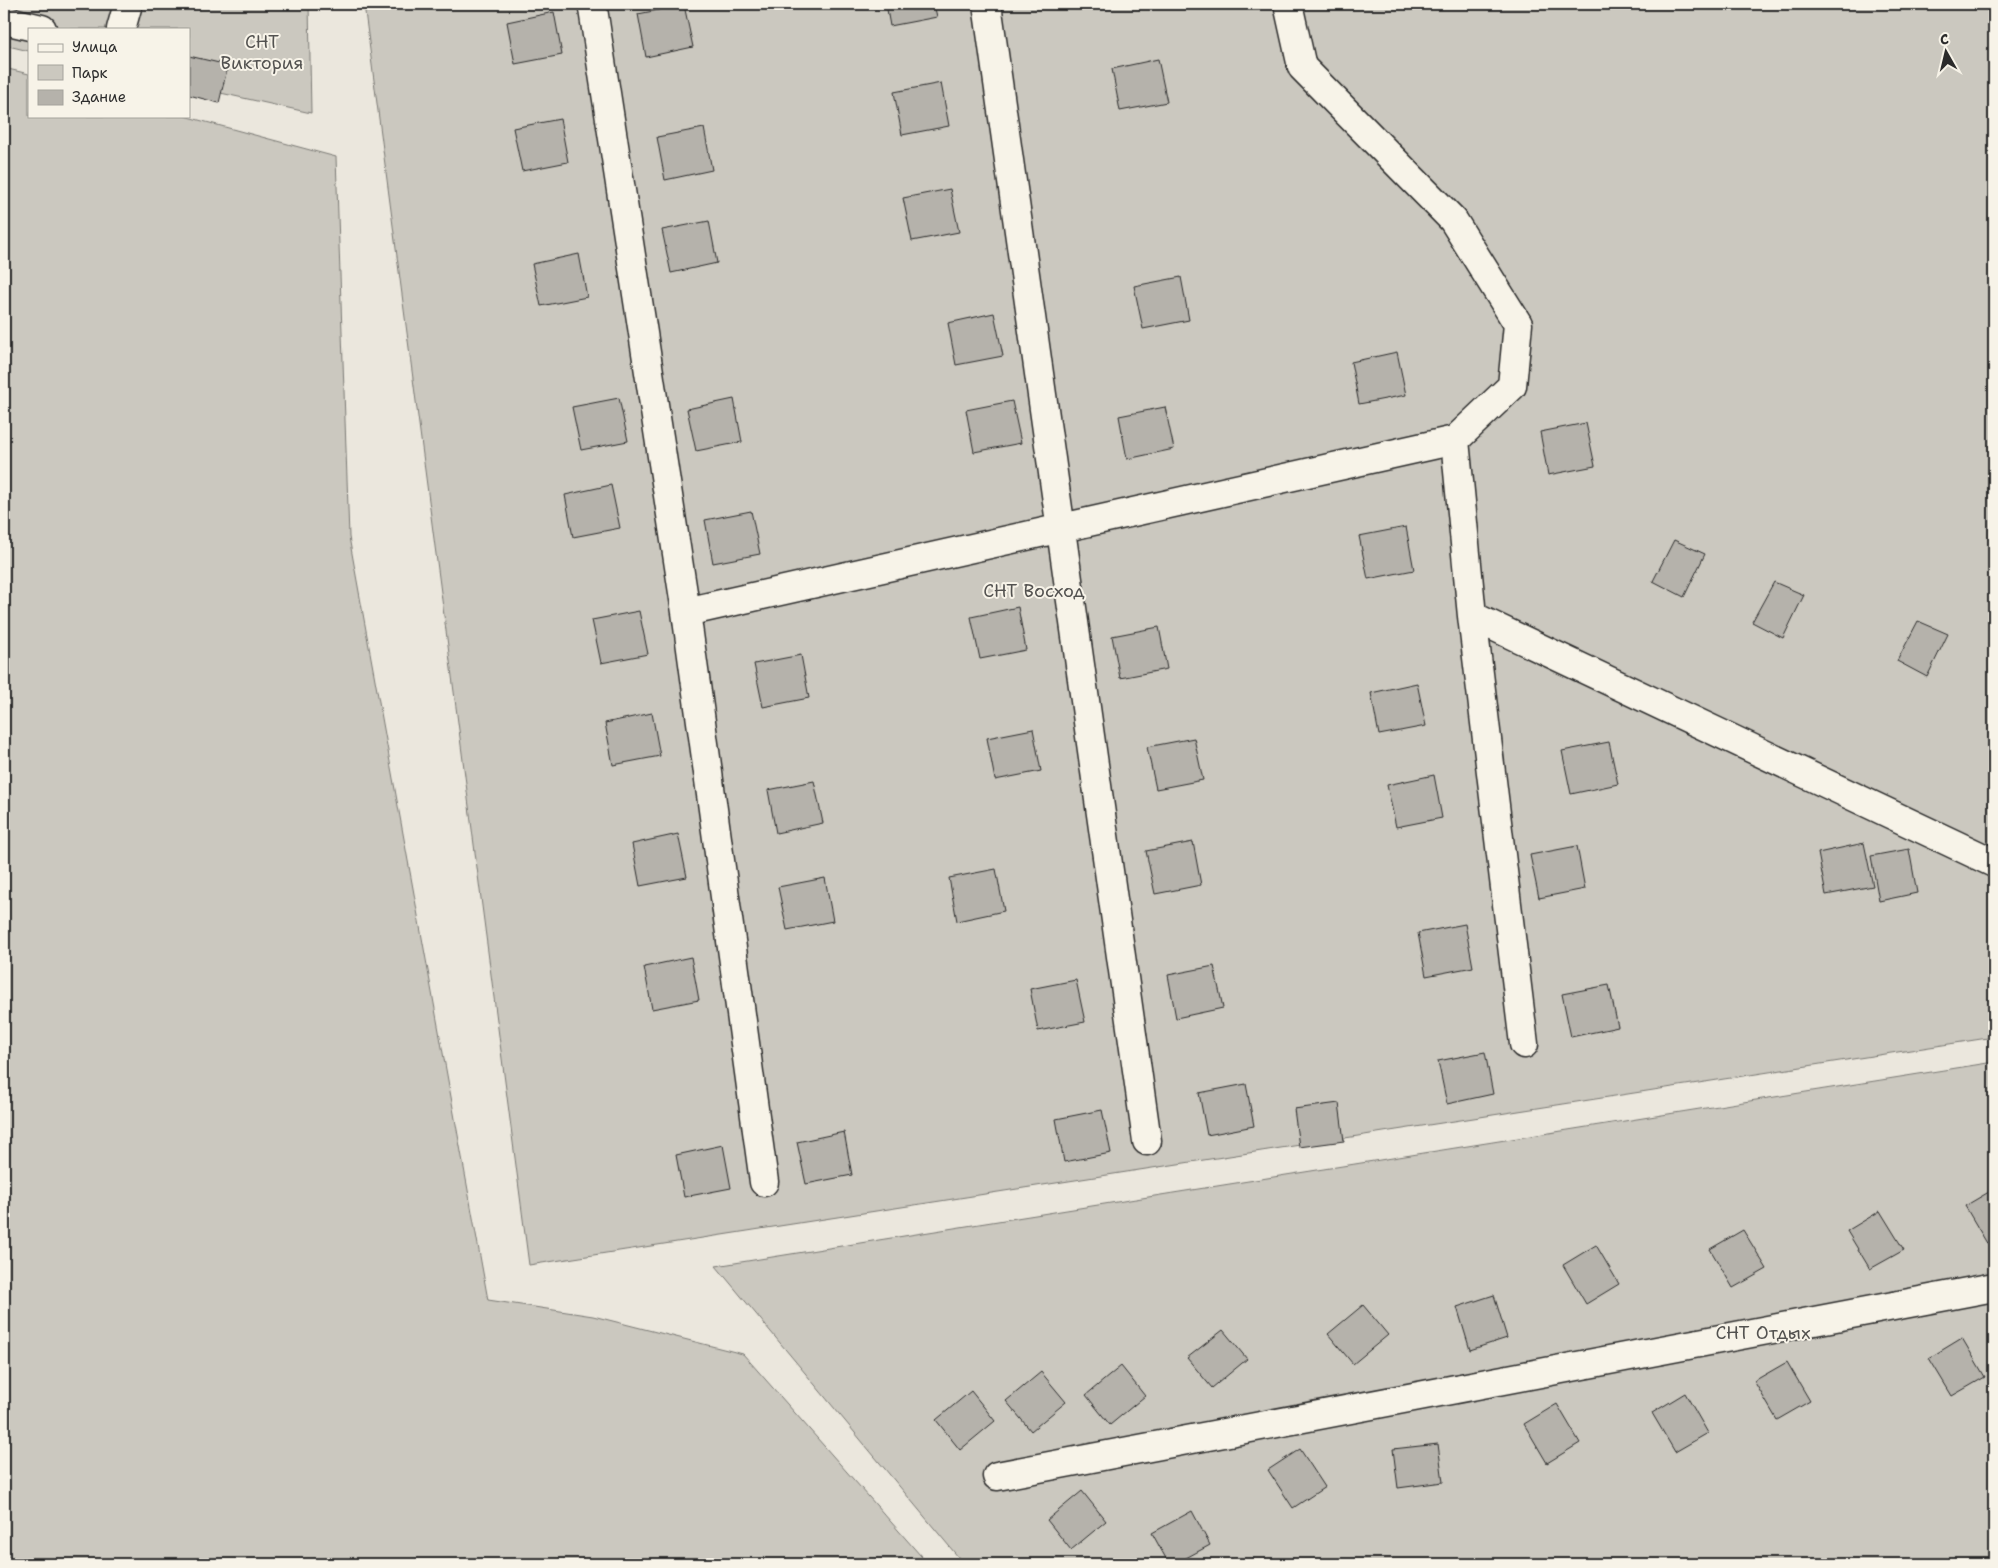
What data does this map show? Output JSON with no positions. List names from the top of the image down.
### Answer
{
  "parks": ["СНТ Виктория", "СНТ Восход", "СНТ Отдых"],
  "legend": ["Улица", "Парк", "Здание"],
  "north": "top"
}
